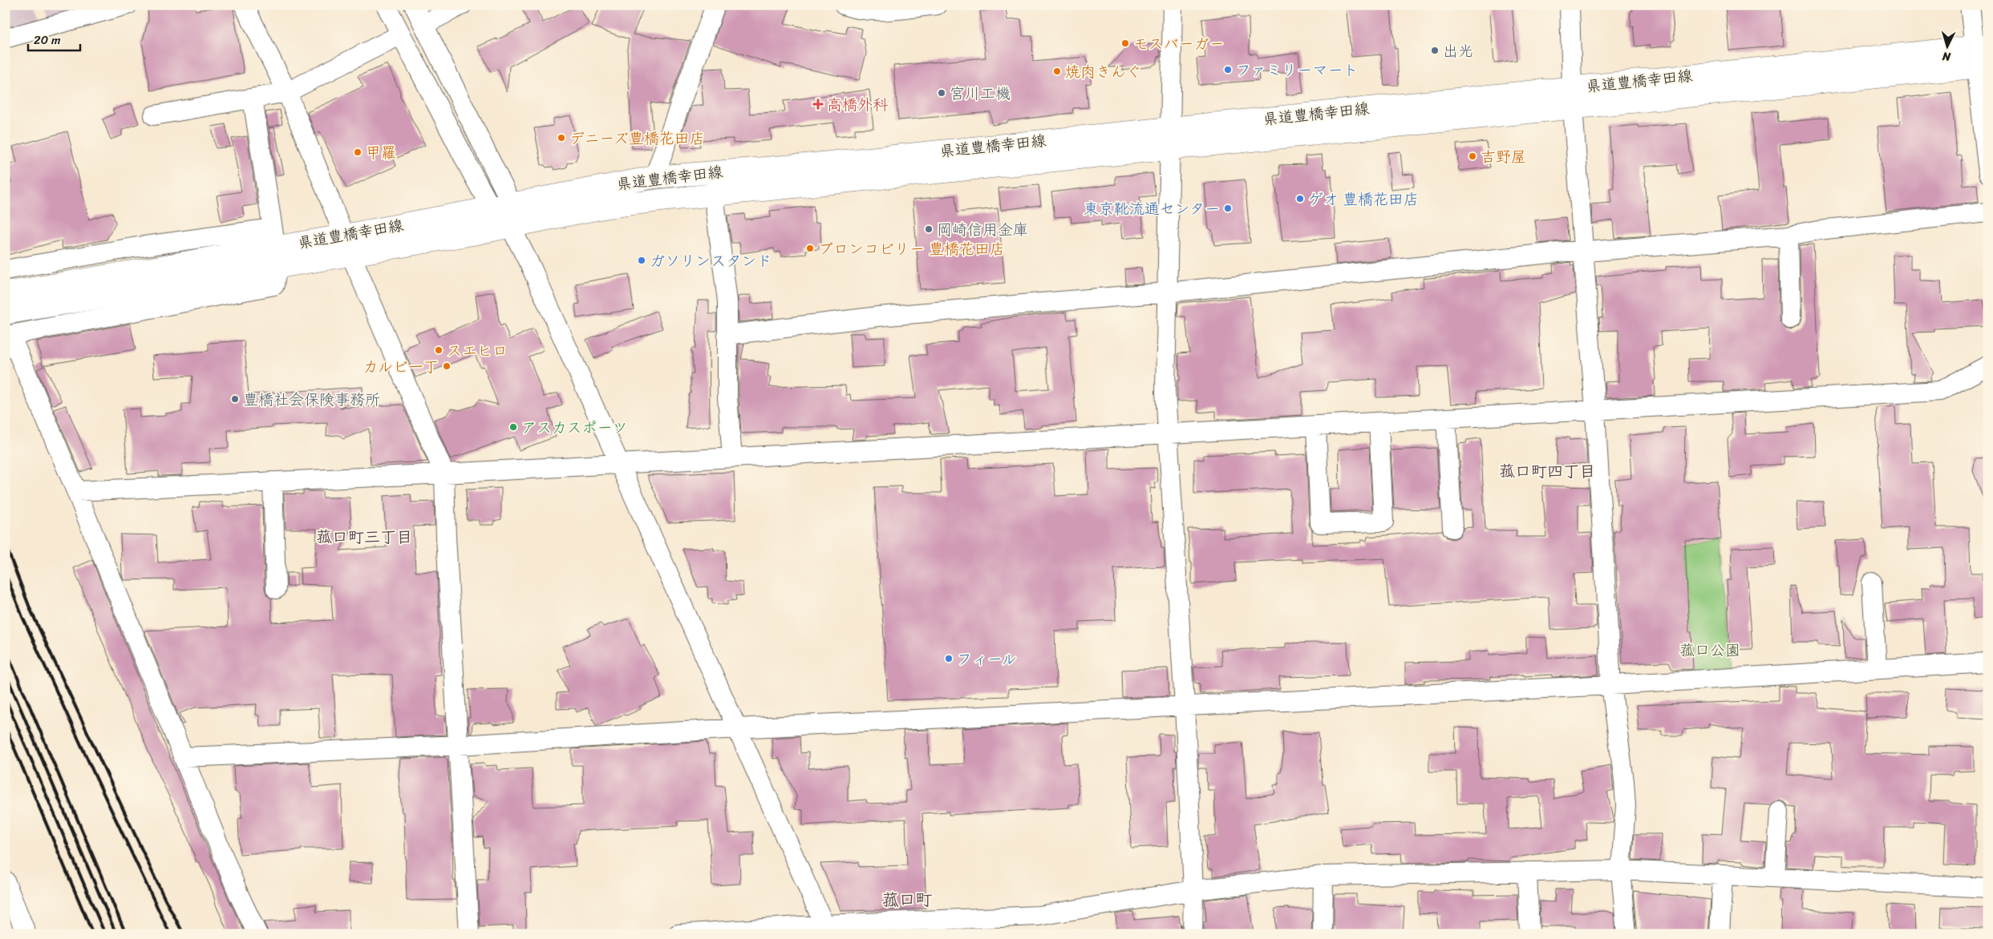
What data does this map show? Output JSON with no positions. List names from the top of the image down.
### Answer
{
  "streets": {
    "main road": ["県道豊橋幸田線"]
  },
  "districts": ["菰口町四丁目", "菰口町三丁目", "菰口町"],
  "parks": ["菰口公園"],
  "places": {
    "other": [
      "モスバーガー",
      "出光",
      "ファミリーマート",
      "焼肉きんぐ",
      "宮川工機",
      "デニーズ豊橋花田店",
      "甲羅",
      "吉野屋",
      "ゲオ 豊橋花田店",
      "東京靴流通センター",
      "岡崎信用金庫",
      "ブロンコビリー 豊橋花田店",
      "ガソリンスタンド",
      "スエヒロ",
      "カルビ一丁",
      "豊橋社会保険事務所",
      "アスカスポーツ",
      "フィール"
    ],
    "health": ["高橋外科"]
  },
  "scale_bar": "20 m",
  "north": "bottom"
}
